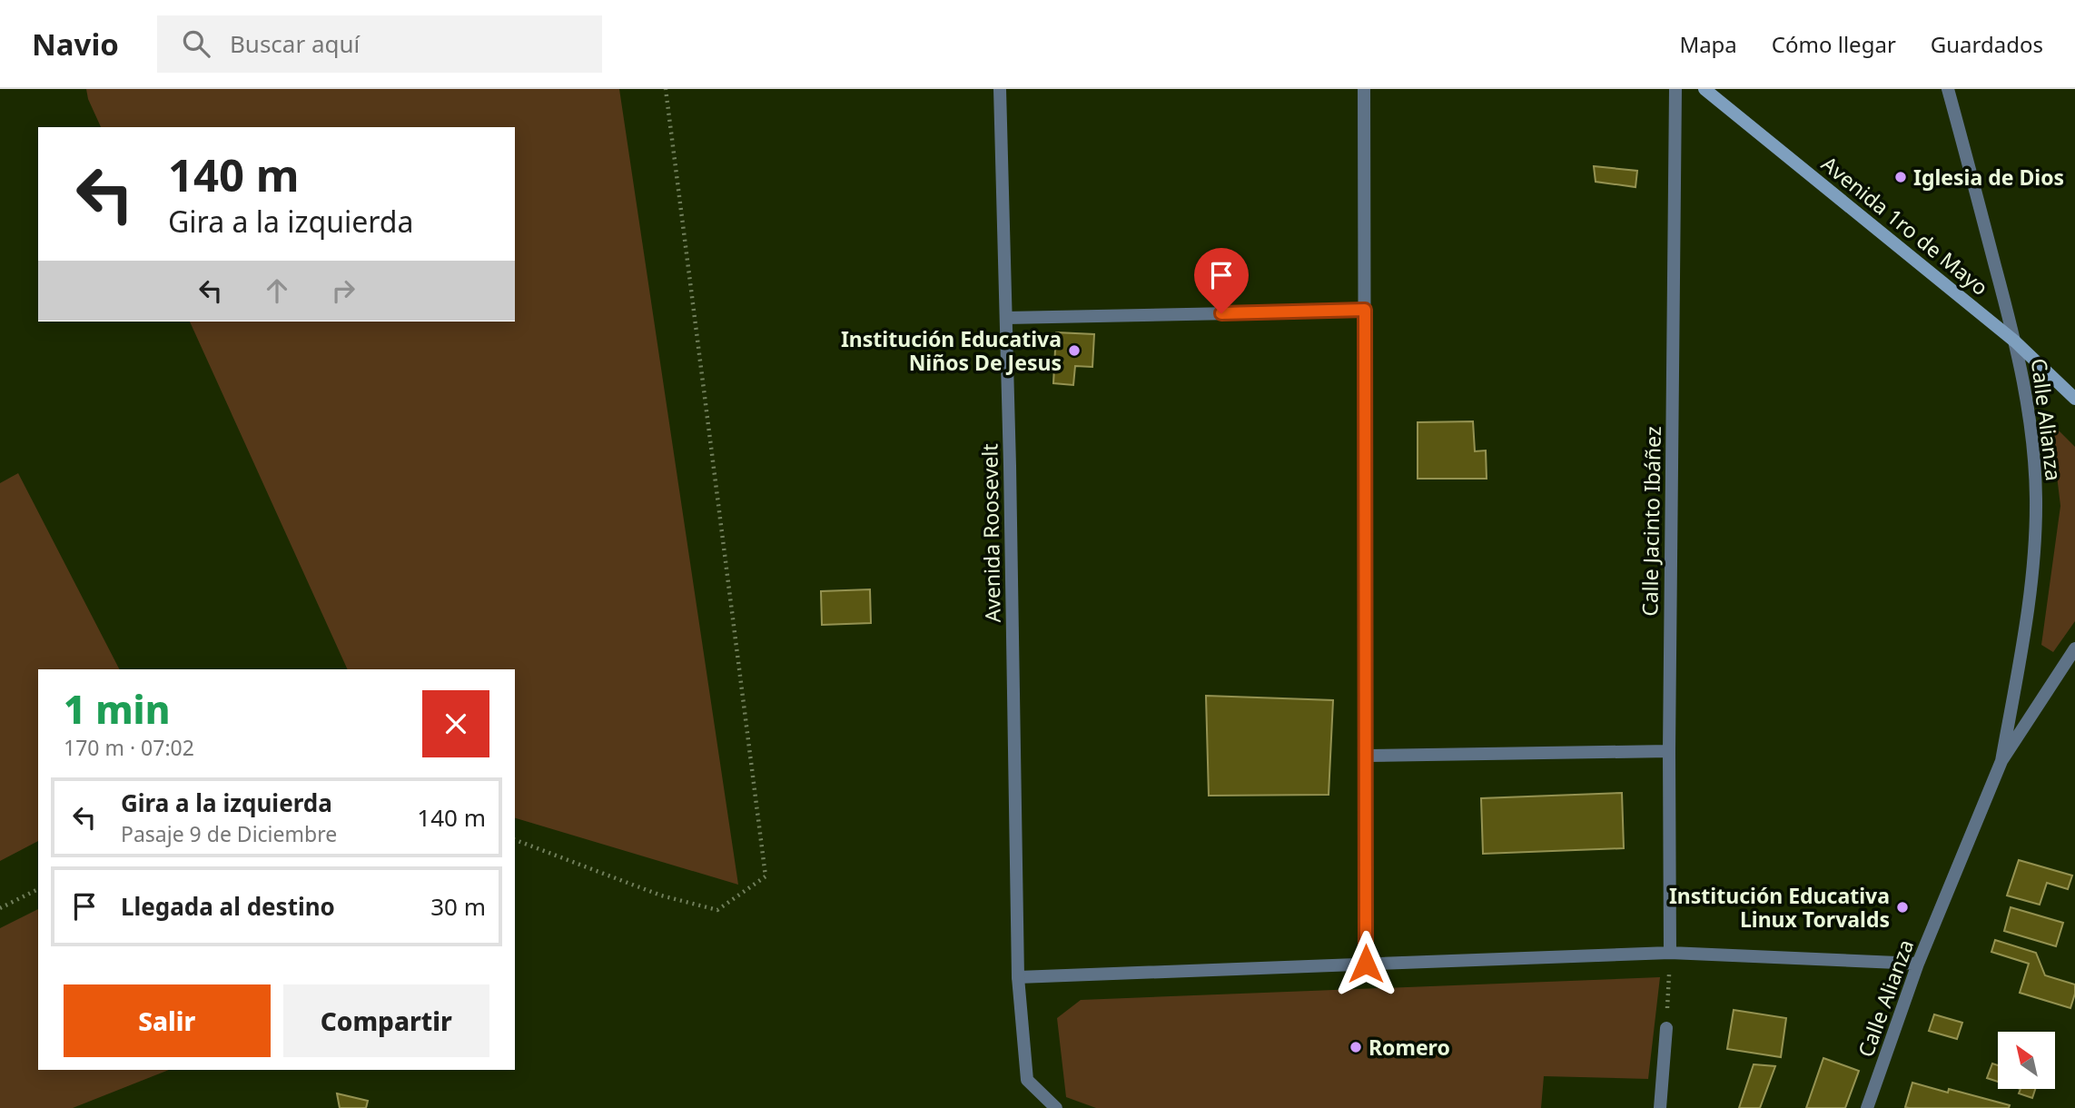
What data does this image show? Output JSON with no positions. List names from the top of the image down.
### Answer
{
  "streets": {
    "main road": ["Avenida 1ro de Mayo"],
    "street": ["Calle Alianza", "Calle Jacinto Ibáñez", "Avenida Roosevelt"]
  },
  "crossings": [
    ["Avenida 1ro de Mayo", "Calle Alianza"]
  ],
  "places": [
    "Iglesia de Dios",
    "Institución Educativa Niños De Jesus",
    "Institución Educativa Linux Torvalds",
    "Romero"
  ],
  "north": "top left",
  "page": {
    "header": "Navio",
    "search": "Buscar aquí",
    "nav": ["Mapa", "Cómo llegar", "Guardados"],
    "turn": ["140 m", "Gira a la izquierda"],
    "heading": ["1 min", "170 m · 07:02"],
    "list": [
      {
        "name": "Gira a la izquierda",
        "note": "Pasaje 9 de Diciembre",
        "value": "140 m"
      },
      {
        "name": "Llegada al destino",
        "value": "30 m"
      }
    ],
    "buttons": ["Salir", "Compartir"]
  }
}
